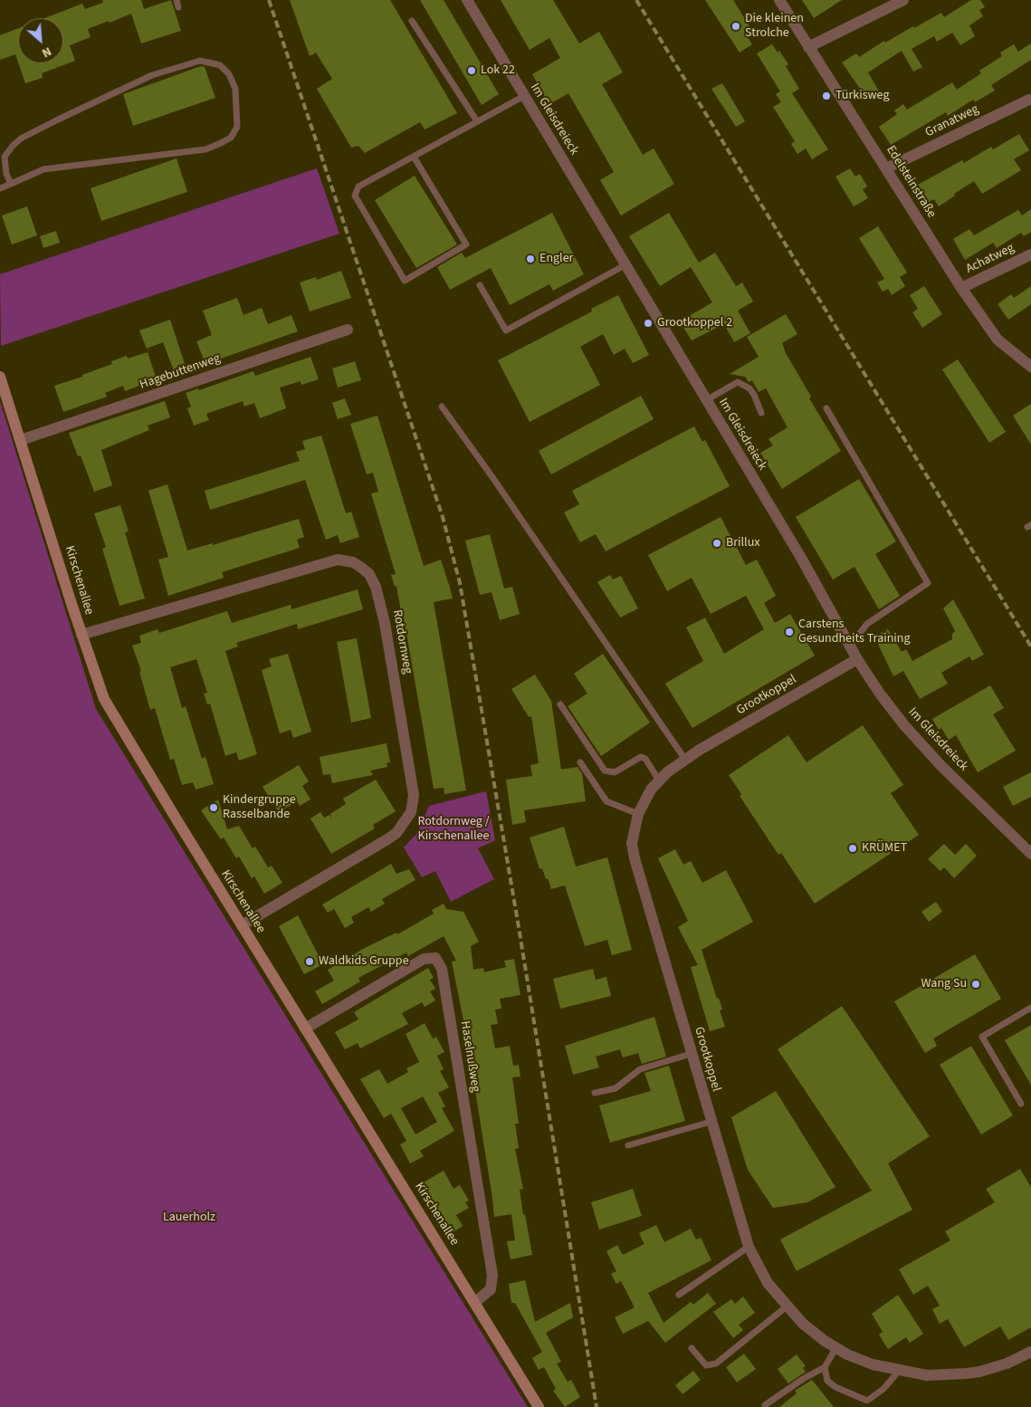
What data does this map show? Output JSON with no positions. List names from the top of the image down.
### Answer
{
  "streets": {
    "street": [
      "Im Gleisdreieck",
      "Granatweg",
      "Edelsteinstraße",
      "Achatweg",
      "Hagebuttenweg",
      "Kirschenallee",
      "Rotdornweg",
      "Grootkoppel",
      "Haselnußweg"
    ]
  },
  "crossings": [
    ["Im Gleisdreieck", "Grootkoppel"],
    ["Granatweg", "Edelsteinstraße"],
    ["Edelsteinstraße", "Achatweg"],
    ["Hagebuttenweg", "Kirschenallee"],
    ["Kirschenallee", "Rotdornweg"],
    ["Kirschenallee", "Haselnußweg"]
  ],
  "parks": ["Rotdornweg / Kirschenallee", "Lauerholz"],
  "places": [
    "Die kleinen Strolche",
    "Lok 22",
    "Türkisweg",
    "Engler",
    "Grootkoppel 2",
    "Brillux",
    "Carstens Gesundheits Training",
    "Kindergruppe Rasselbande",
    "KRÜMET",
    "Waldkids Gruppe",
    "Wang Su"
  ],
  "north": "bottom right"
}
